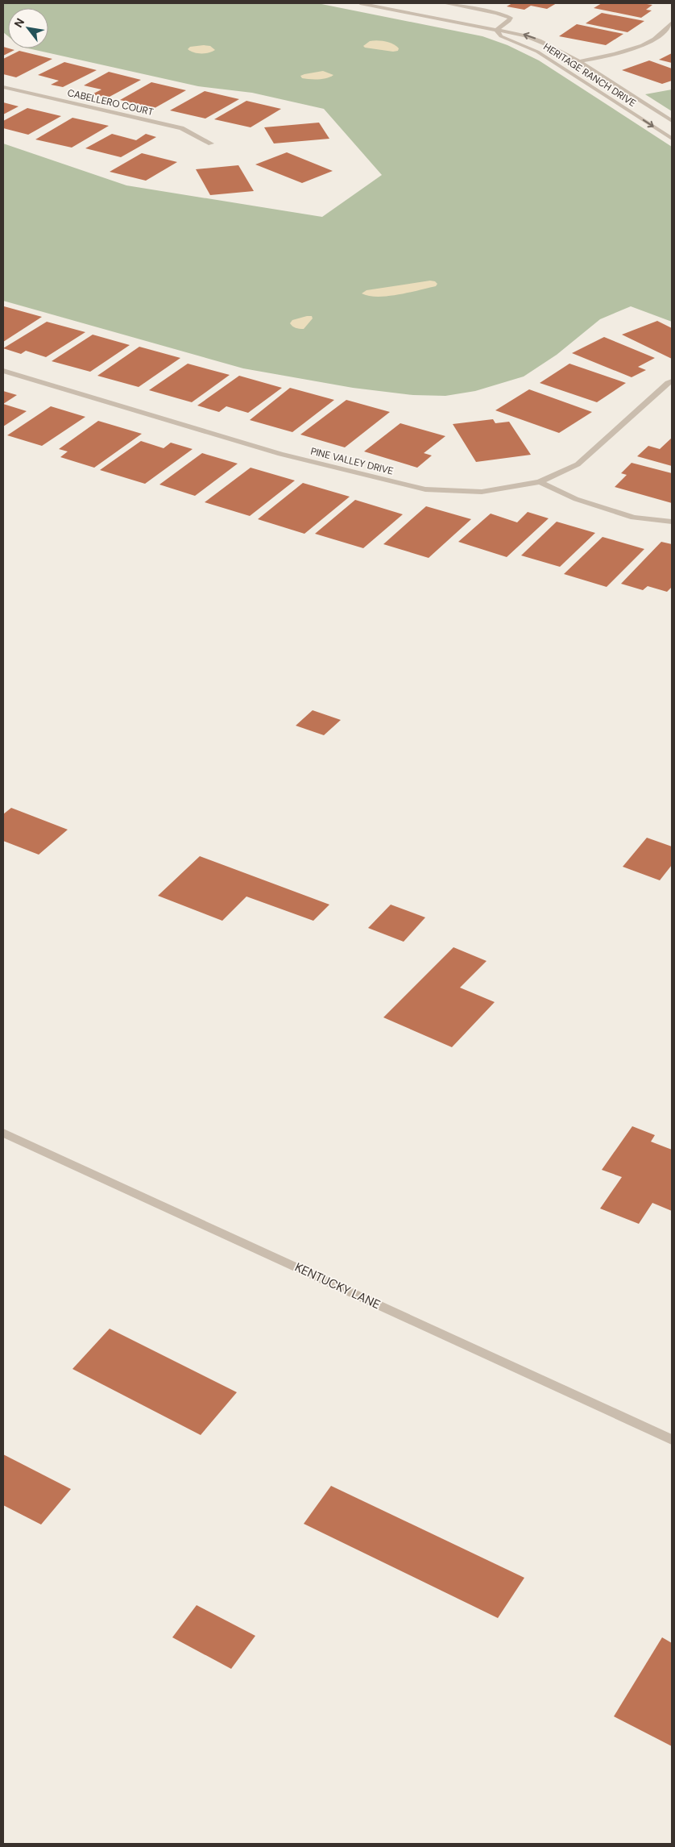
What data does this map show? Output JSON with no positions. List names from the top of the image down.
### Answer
{
  "streets": {
    "street": [
      "HERITAGE RANCH DRIVE",
      "CABELLERO COURT",
      "PINE VALLEY DRIVE",
      "KENTUCKY LANE"
    ]
  },
  "north": "top left"
}
